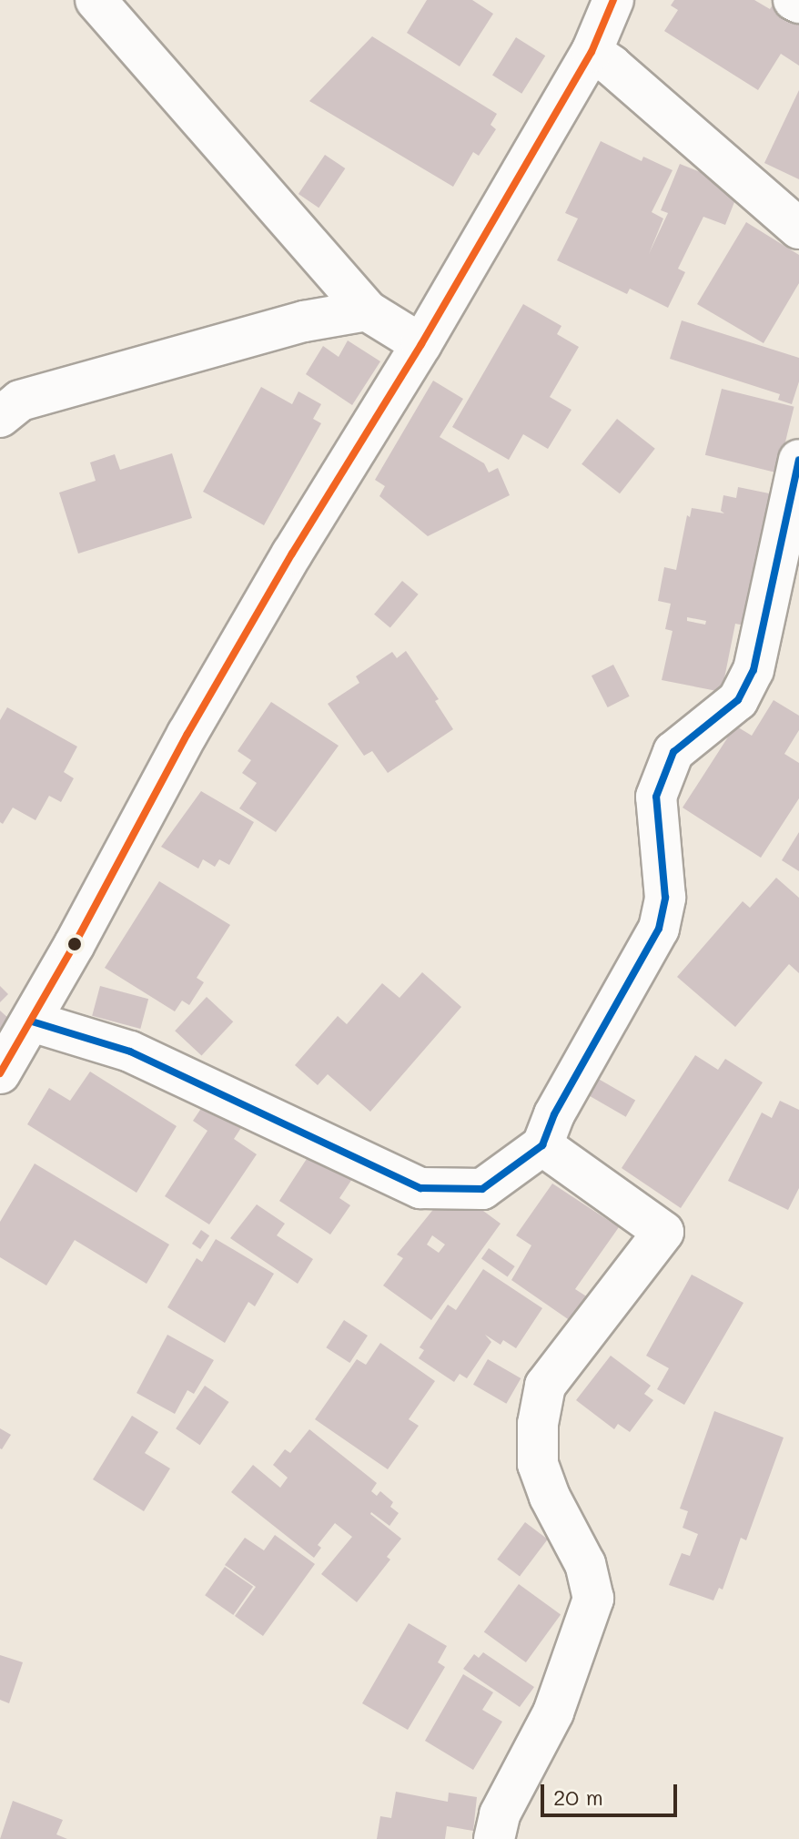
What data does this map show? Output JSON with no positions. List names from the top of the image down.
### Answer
{
  "scale_bar": "20 m"
}
